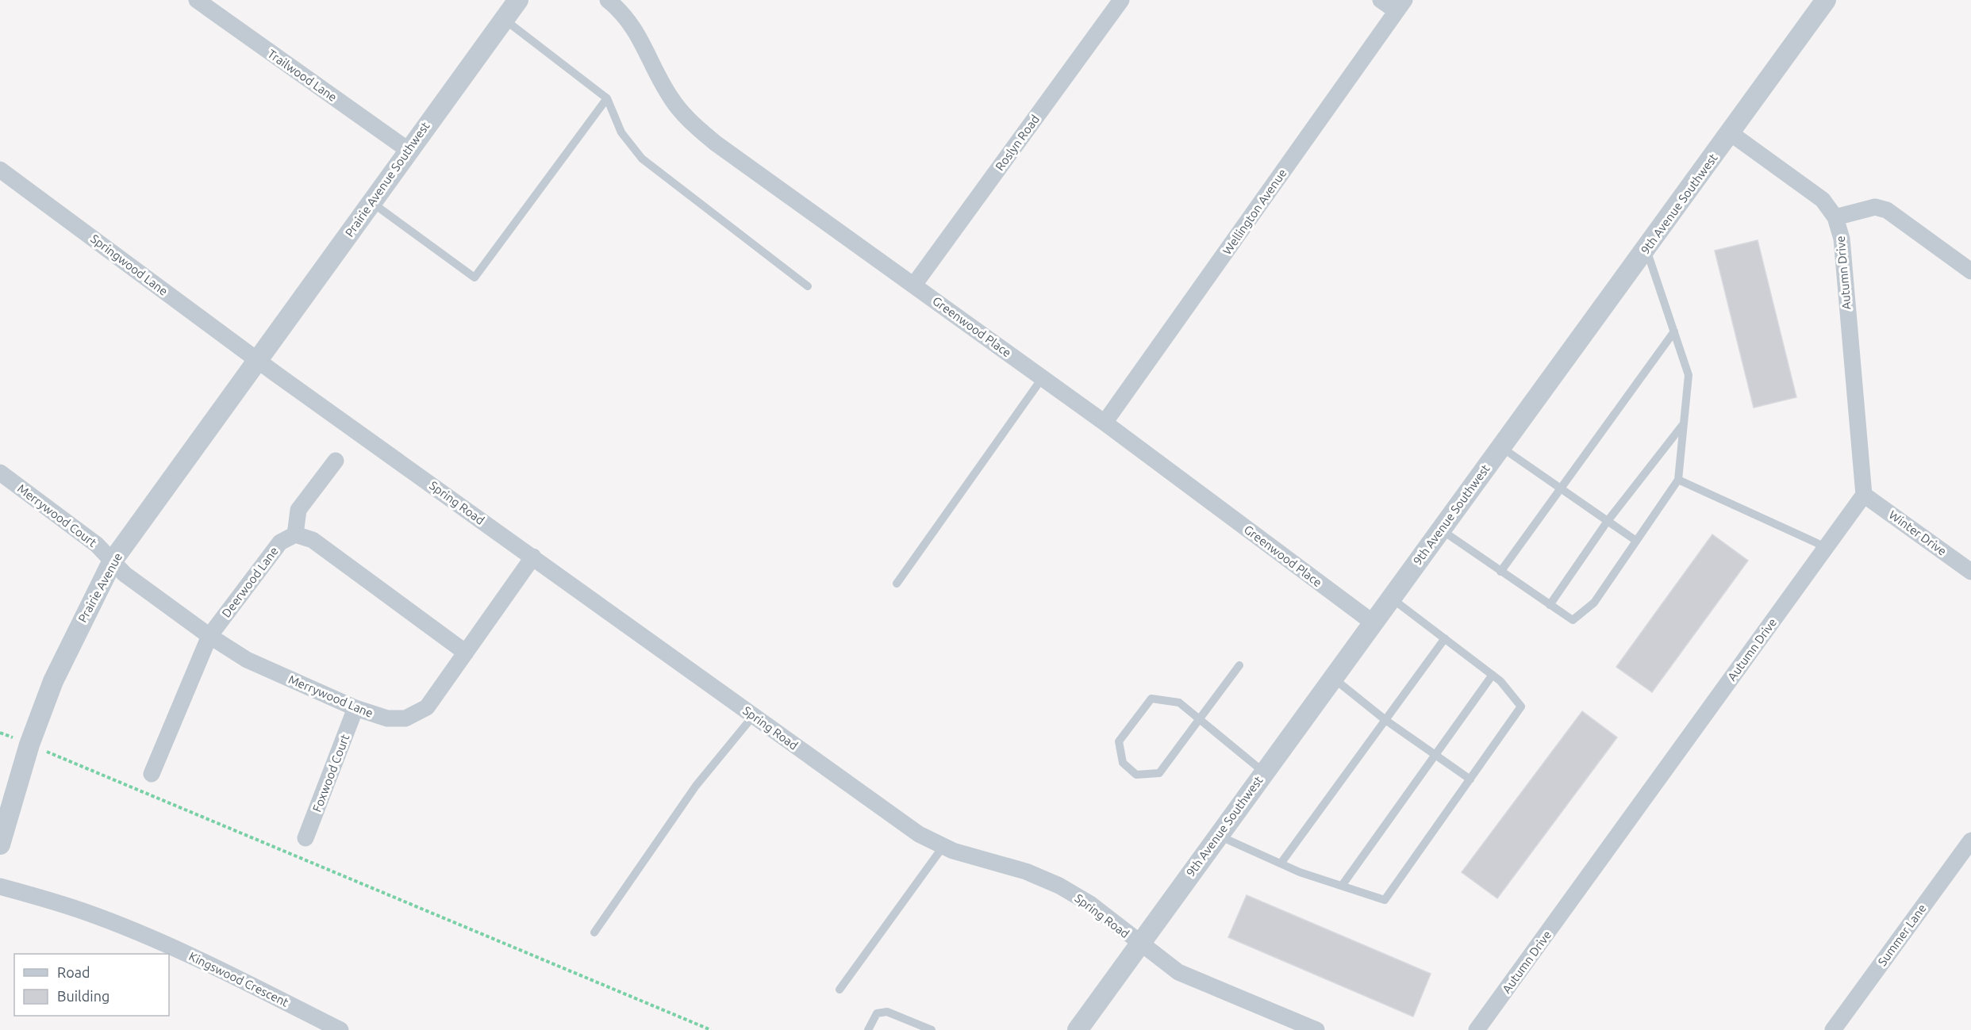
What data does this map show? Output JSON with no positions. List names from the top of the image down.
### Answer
{
  "streets": {
    "street": [
      "Trailwood Lane",
      "Roslyn Road",
      "Prairie Avenue Southwest",
      "9th Avenue Southwest",
      "Wellington Avenue",
      "Springwood Lane",
      "Autumn Drive",
      "Greenwood Place",
      "Spring Road",
      "Merrywood Court",
      "Winter Drive",
      "Deerwood Lane",
      "Prairie Avenue",
      "Merrywood Lane",
      "Foxwood Court",
      "Summer Lane",
      "Kingswood Crescent"
    ]
  },
  "crossings": [
    ["Trailwood Lane", "Prairie Avenue Southwest"],
    ["Roslyn Road", "Greenwood Place"],
    ["Prairie Avenue Southwest", "Springwood Lane"],
    ["Prairie Avenue Southwest", "Spring Road"],
    ["Prairie Avenue Southwest", "Prairie Avenue"],
    ["9th Avenue Southwest", "Greenwood Place"],
    ["9th Avenue Southwest", "Spring Road"],
    ["Wellington Avenue", "Greenwood Place"],
    ["Springwood Lane", "Spring Road"],
    ["Springwood Lane", "Prairie Avenue"],
    ["Autumn Drive", "Winter Drive"],
    ["Spring Road", "Prairie Avenue"],
    ["Spring Road", "Merrywood Lane"],
    ["Merrywood Court", "Prairie Avenue"],
    ["Merrywood Court", "Merrywood Lane"],
    ["Deerwood Lane", "Merrywood Lane"],
    ["Prairie Avenue", "Merrywood Lane"],
    ["Merrywood Lane", "Foxwood Court"]
  ],
  "legend": ["Road", "Building"]
}
